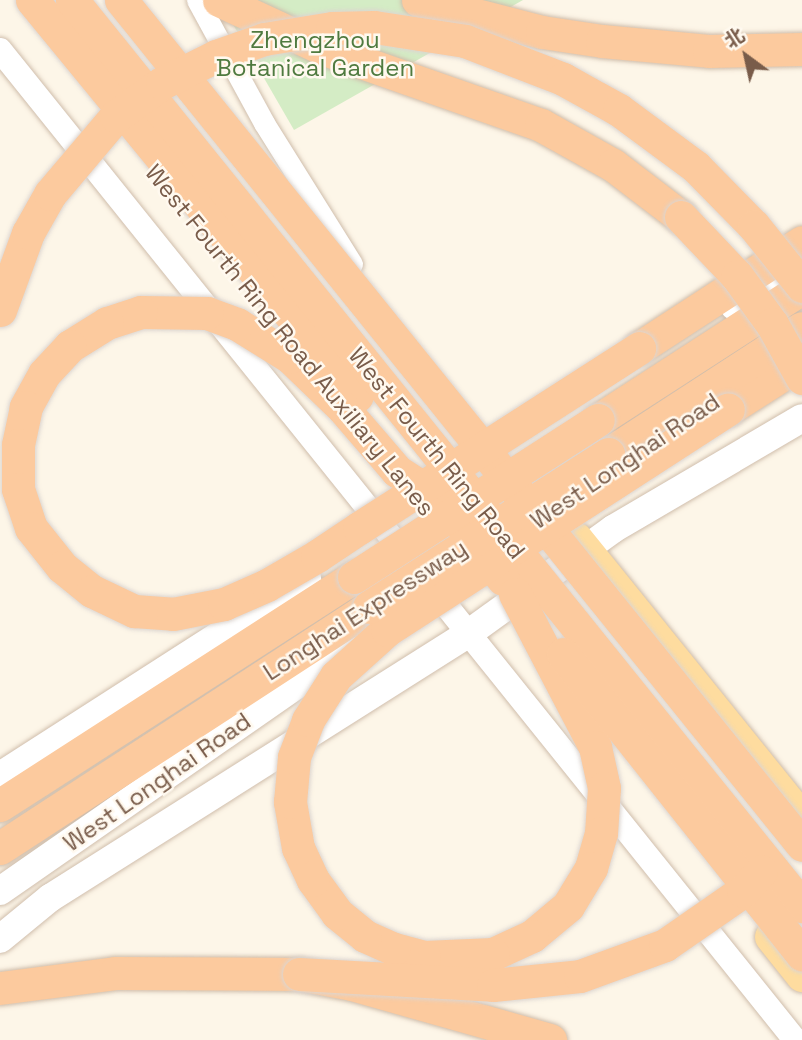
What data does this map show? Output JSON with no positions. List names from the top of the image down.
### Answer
{
  "streets": {
    "highway": ["West Fourth Ring Road", "Longhai Expressway"],
    "main road": ["West Fourth Ring Road Auxiliary Lanes", "West Longhai Road"]
  },
  "crossings": [
    ["West Fourth Ring Road Auxiliary Lanes", "West Longhai Road"]
  ],
  "parks": ["Zhengzhou Botanical Garden"],
  "north": "top left"
}
